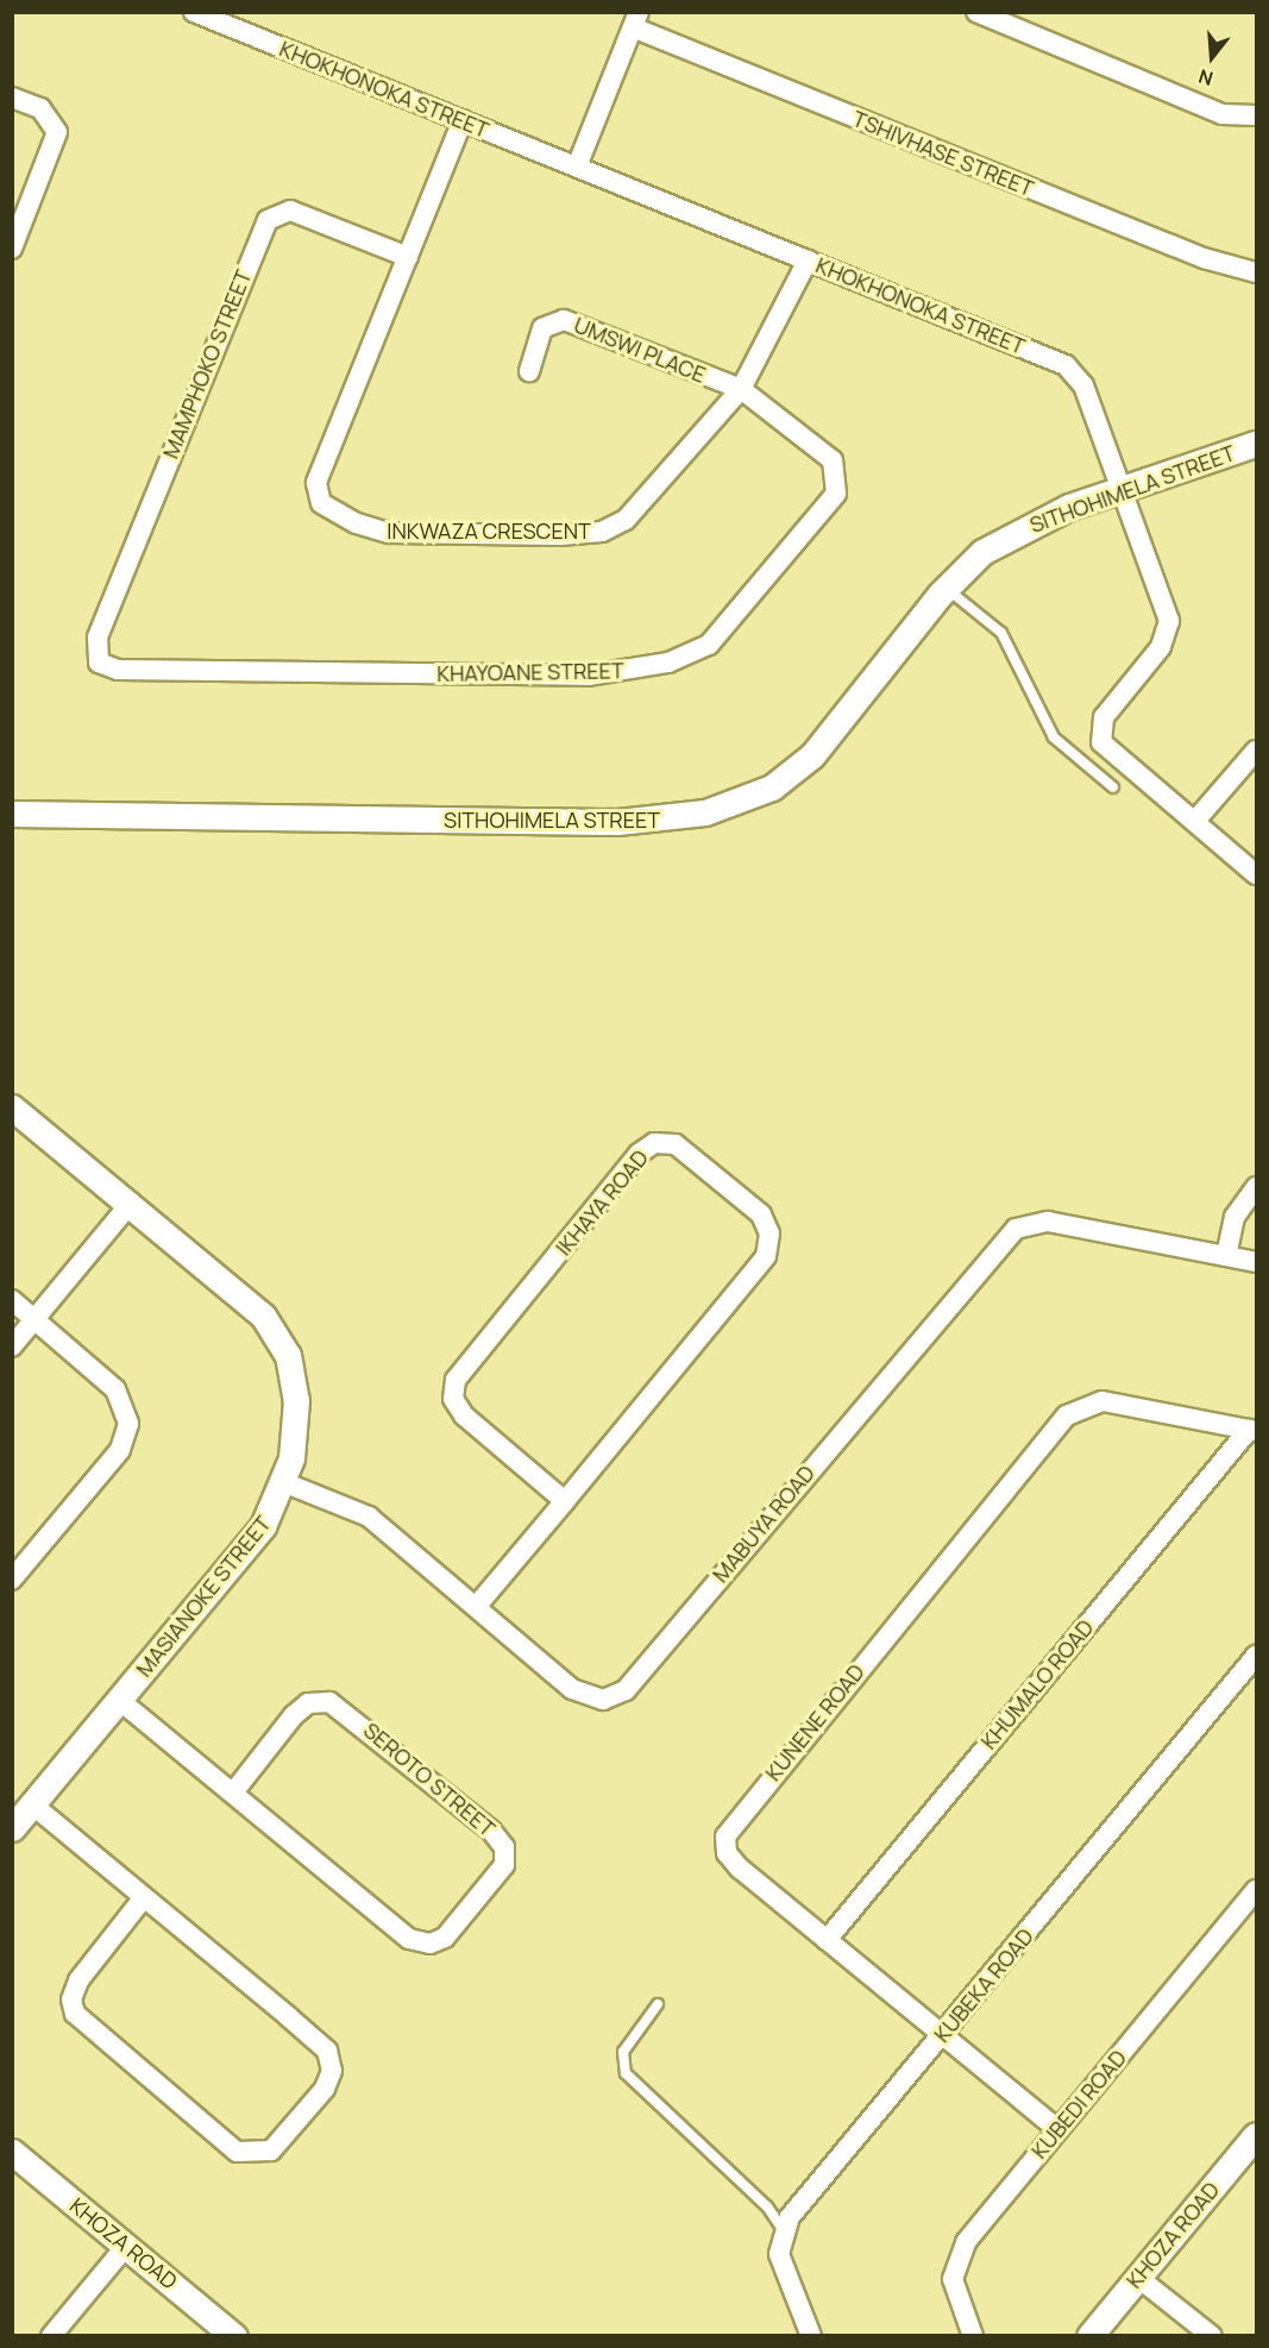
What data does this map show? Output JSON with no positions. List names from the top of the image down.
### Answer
{
  "streets": {
    "street": [
      "KHOKHONOKA STREET",
      "TSHIVHASE STREET",
      "UMSWI PLACE",
      "MAMPHOKO STREET",
      "SITHOHIMELA STREET",
      "INKWAZA CRESCENT",
      "KHAYOANE STREET",
      "IKHAYA ROAD",
      "MABUYA ROAD",
      "MASIANOKE STREET",
      "KHUMALO ROAD",
      "KUNENE ROAD",
      "SEROTO STREET",
      "KUBEKA ROAD",
      "KUBEDI ROAD",
      "KHOZA ROAD"
    ]
  },
  "crossings": [
    ["KHOKHONOKA STREET", "SITHOHIMELA STREET"],
    ["KHOKHONOKA STREET", "INKWAZA CRESCENT"],
    ["UMSWI PLACE", "INKWAZA CRESCENT"],
    ["UMSWI PLACE", "KHAYOANE STREET"],
    ["MAMPHOKO STREET", "INKWAZA CRESCENT"],
    ["MAMPHOKO STREET", "KHAYOANE STREET"],
    ["INKWAZA CRESCENT", "KHAYOANE STREET"],
    ["IKHAYA ROAD", "MABUYA ROAD"],
    ["MABUYA ROAD", "MASIANOKE STREET"],
    ["MASIANOKE STREET", "SEROTO STREET"],
    ["KHUMALO ROAD", "KUNENE ROAD"],
    ["KUNENE ROAD", "KUBEKA ROAD"],
    ["KUNENE ROAD", "KUBEDI ROAD"]
  ],
  "north": "bottom"
}
